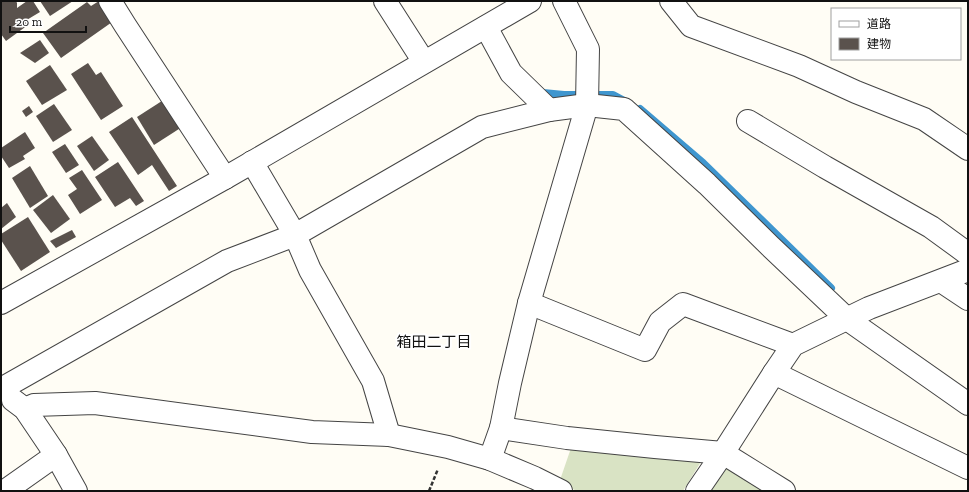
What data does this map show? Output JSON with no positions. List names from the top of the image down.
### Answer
{
  "districts": ["箱田二丁目"],
  "legend": ["道路", "建物"],
  "scale_bar": "20 m"
}
